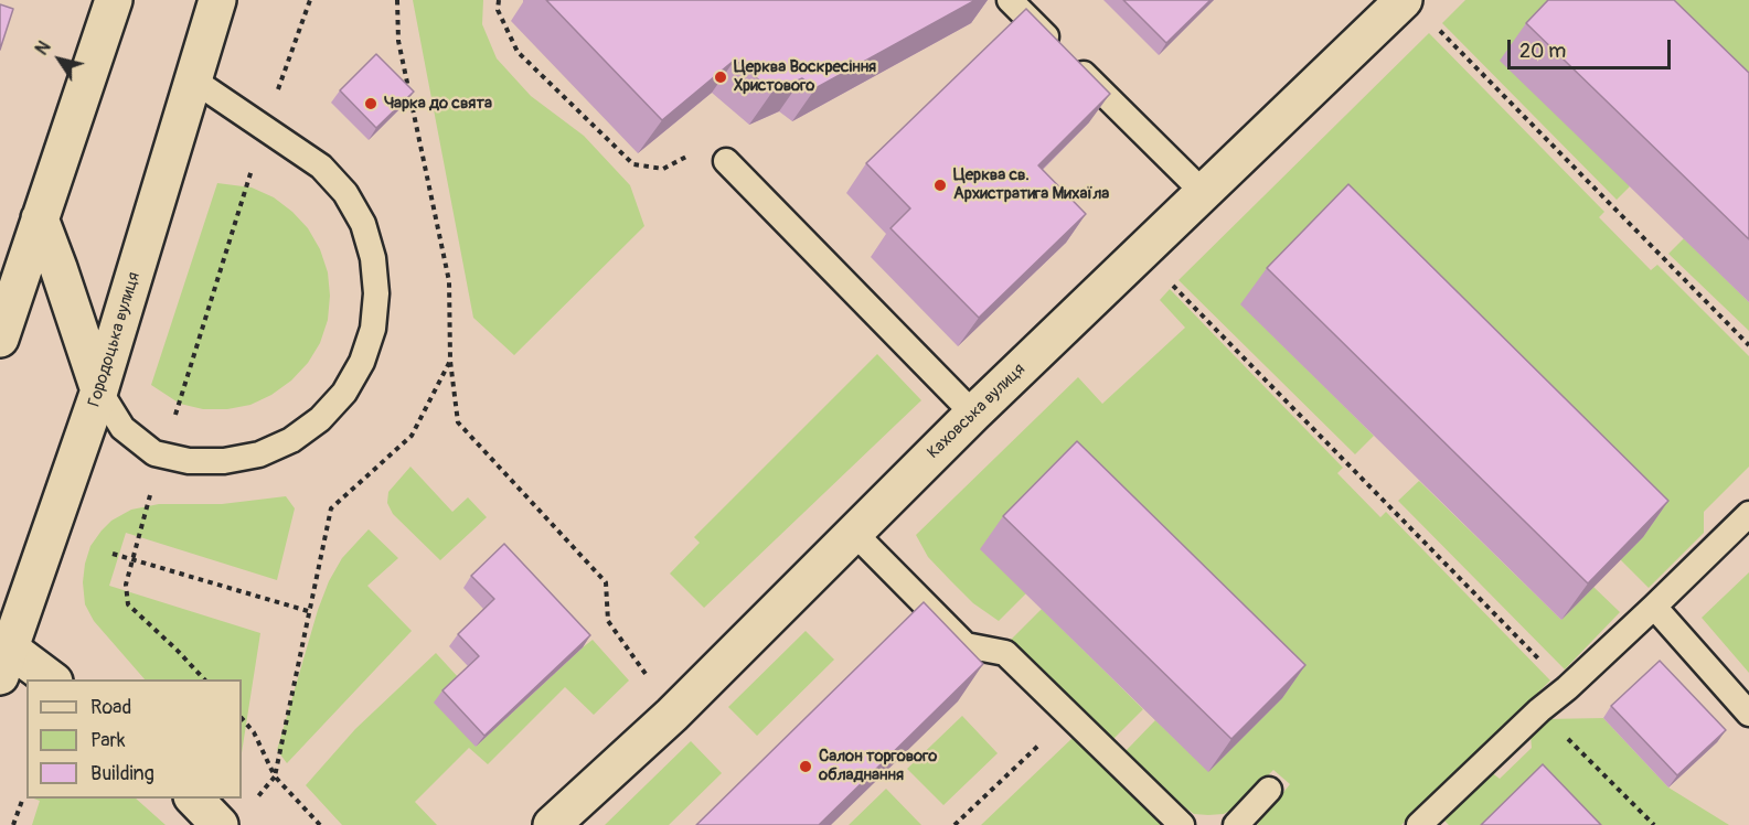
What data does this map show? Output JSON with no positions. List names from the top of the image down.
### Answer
{
  "streets": {
    "street": ["Городоцька вулиця", "Каховська вулиця"]
  },
  "places": [
    "Церква Воскресіння Христового",
    "Чарка до свята",
    "Церква св. Архистратига Михаїла",
    "Салон торгового обладнання"
  ],
  "legend": ["Road", "Park", "Building"],
  "scale_bar": "20 m",
  "north": "top left"
}
